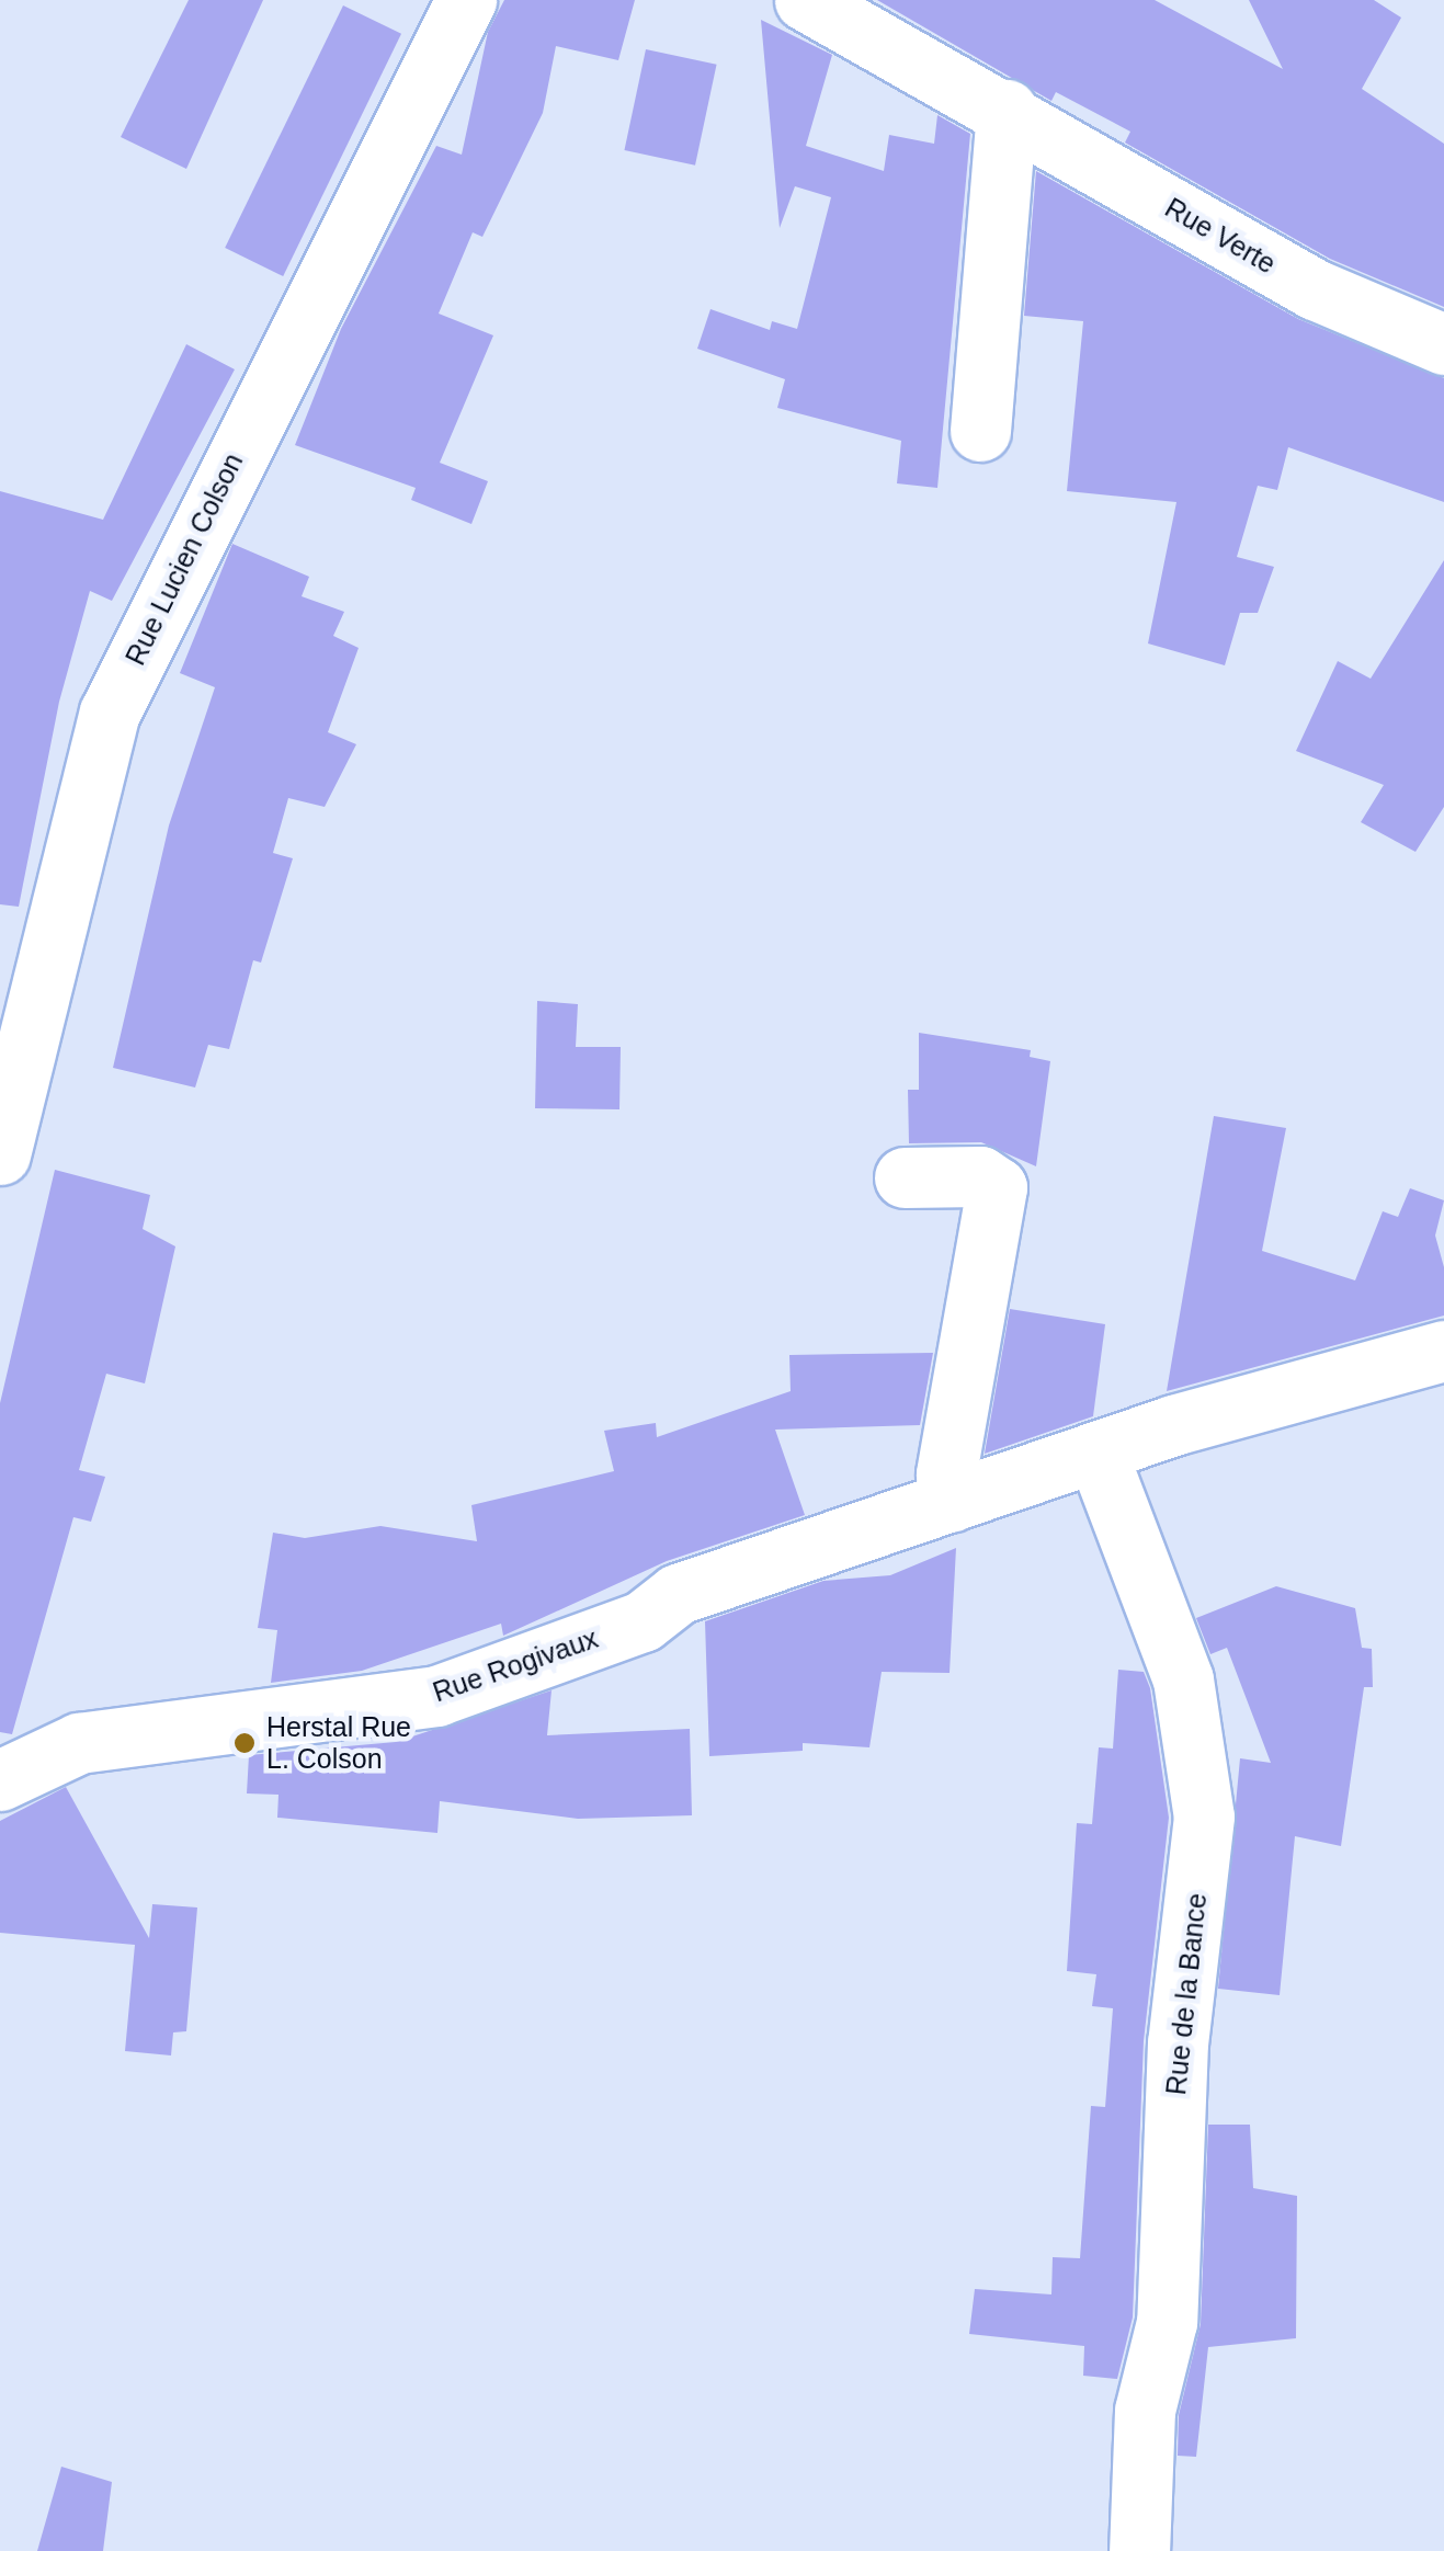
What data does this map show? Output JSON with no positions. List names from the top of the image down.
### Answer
{
  "streets": {
    "street": [
      "Rue Verte",
      "Rue Lucien Colson",
      "Rue Rogivaux",
      "Rue de la Bance"
    ]
  },
  "crossings": [
    ["Rue Rogivaux", "Rue de la Bance"]
  ],
  "places": ["Herstal Rue L. Colson"]
}
